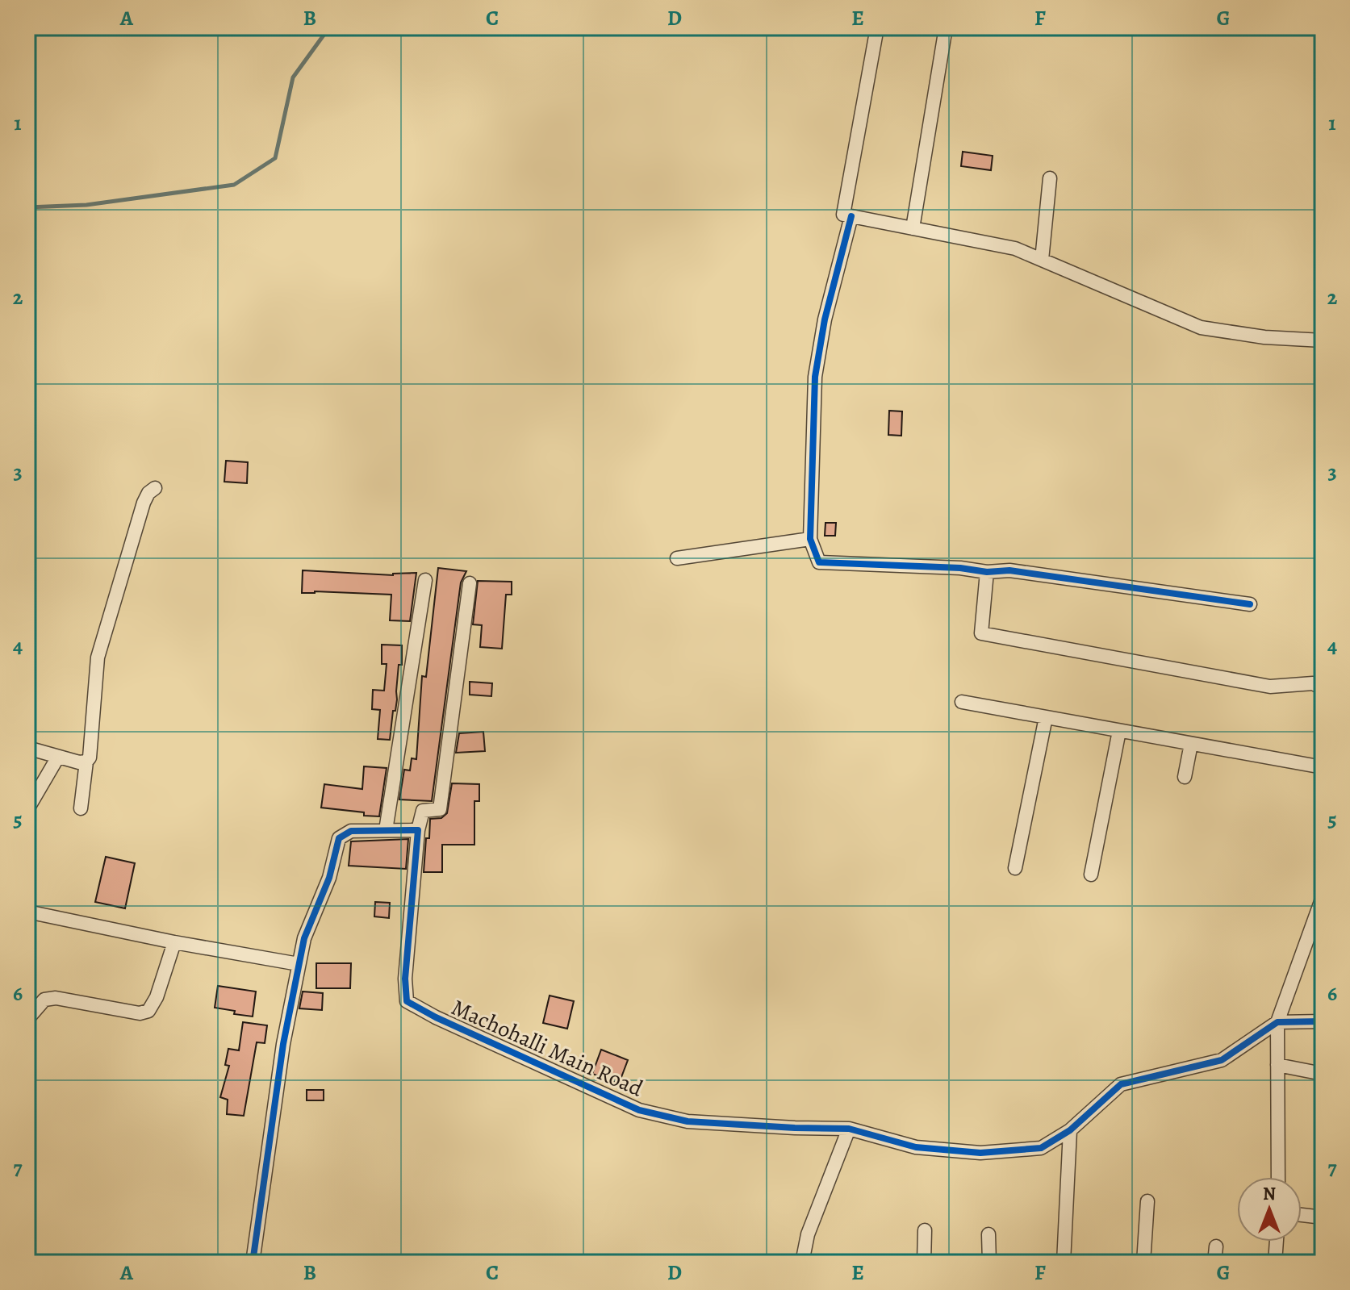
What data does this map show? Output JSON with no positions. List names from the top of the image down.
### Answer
{
  "streets": {
    "street": ["Machohalli Main Road"]
  },
  "north": "top",
  "grid": {
    "columns": [
      "A",
      "B",
      "C",
      "D",
      "E",
      "F",
      "G"
    ],
    "rows": [
      "1",
      "2",
      "3",
      "4",
      "5",
      "6",
      "7"
    ]
  }
}
